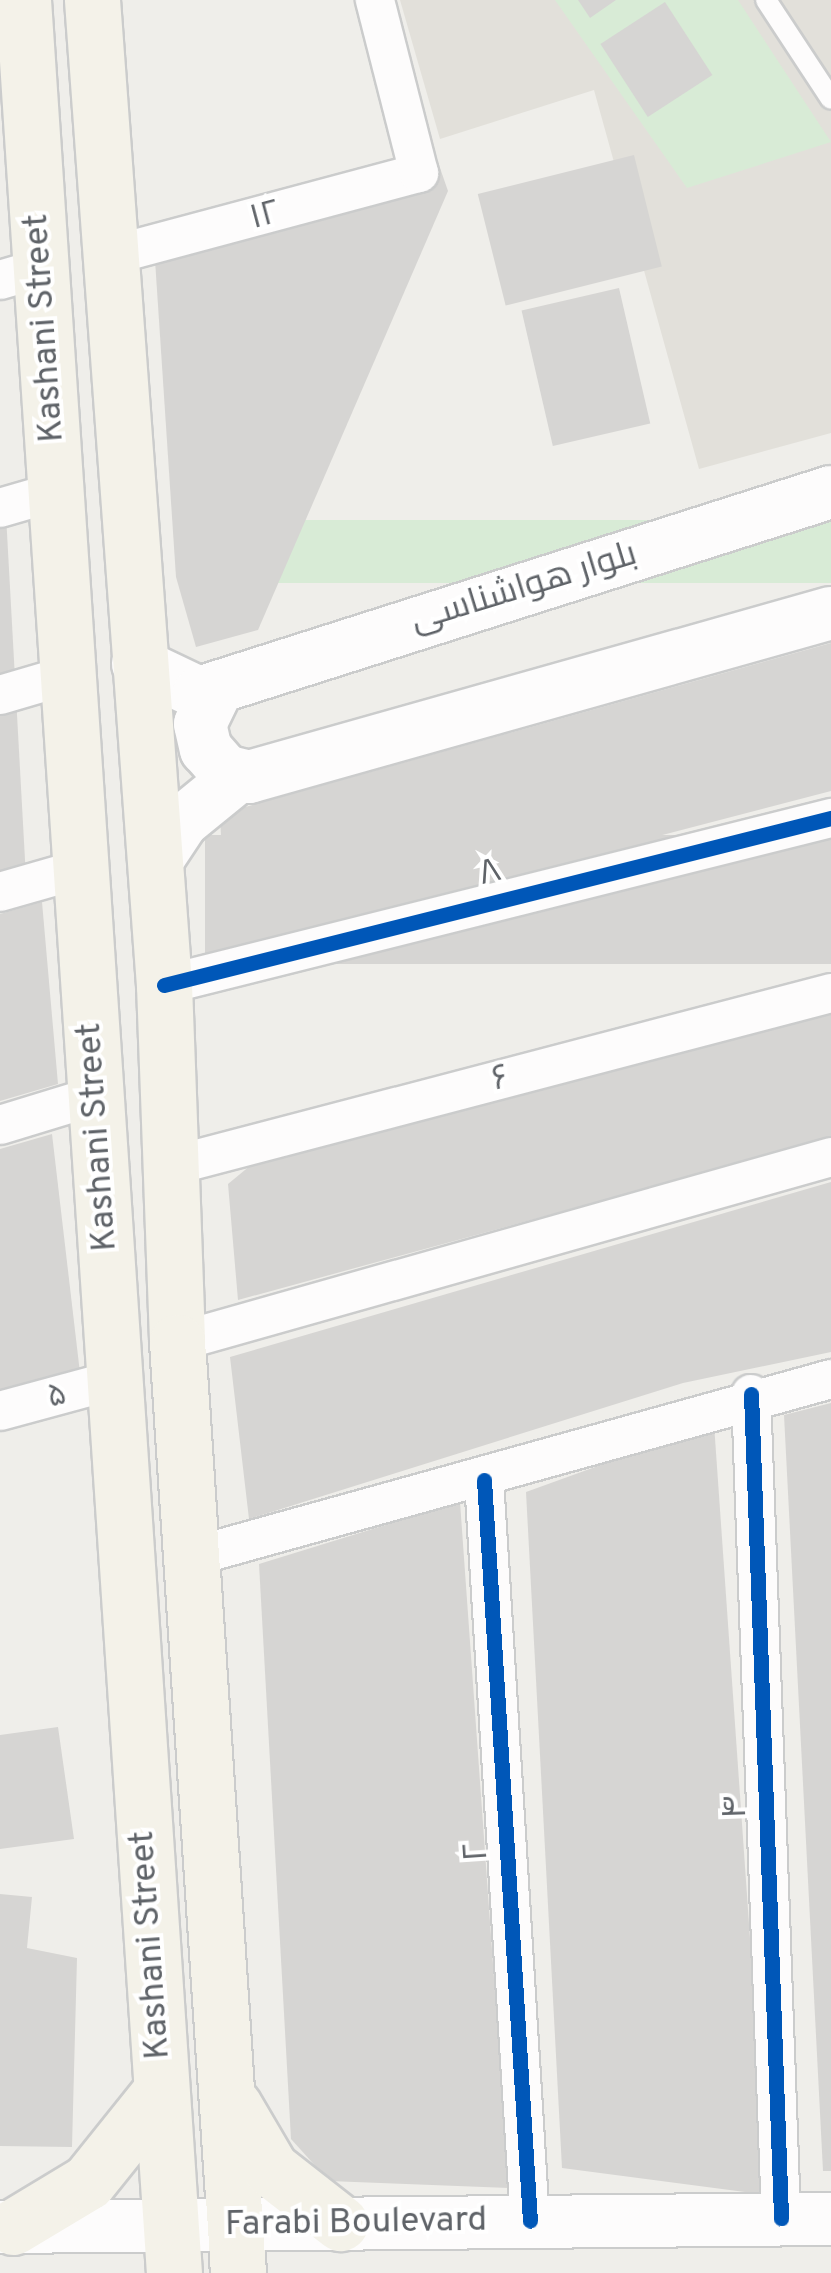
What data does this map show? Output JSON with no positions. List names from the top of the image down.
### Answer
{
  "streets": {
    "main road": ["Kashani Street", "بلوار هواشناسی", "Farabi Boulevard"],
    "street": [
      "۱۲",
      "۸",
      "۶",
      "۵",
      "۴",
      "۲"
    ]
  },
  "crossings": [
    ["۱۲", "Kashani Street"],
    ["Kashani Street", "۸"],
    ["Kashani Street", "۶"],
    ["Kashani Street", "۵"],
    ["Kashani Street", "Farabi Boulevard"],
    ["۴", "Farabi Boulevard"],
    ["۲", "Farabi Boulevard"]
  ]
}
